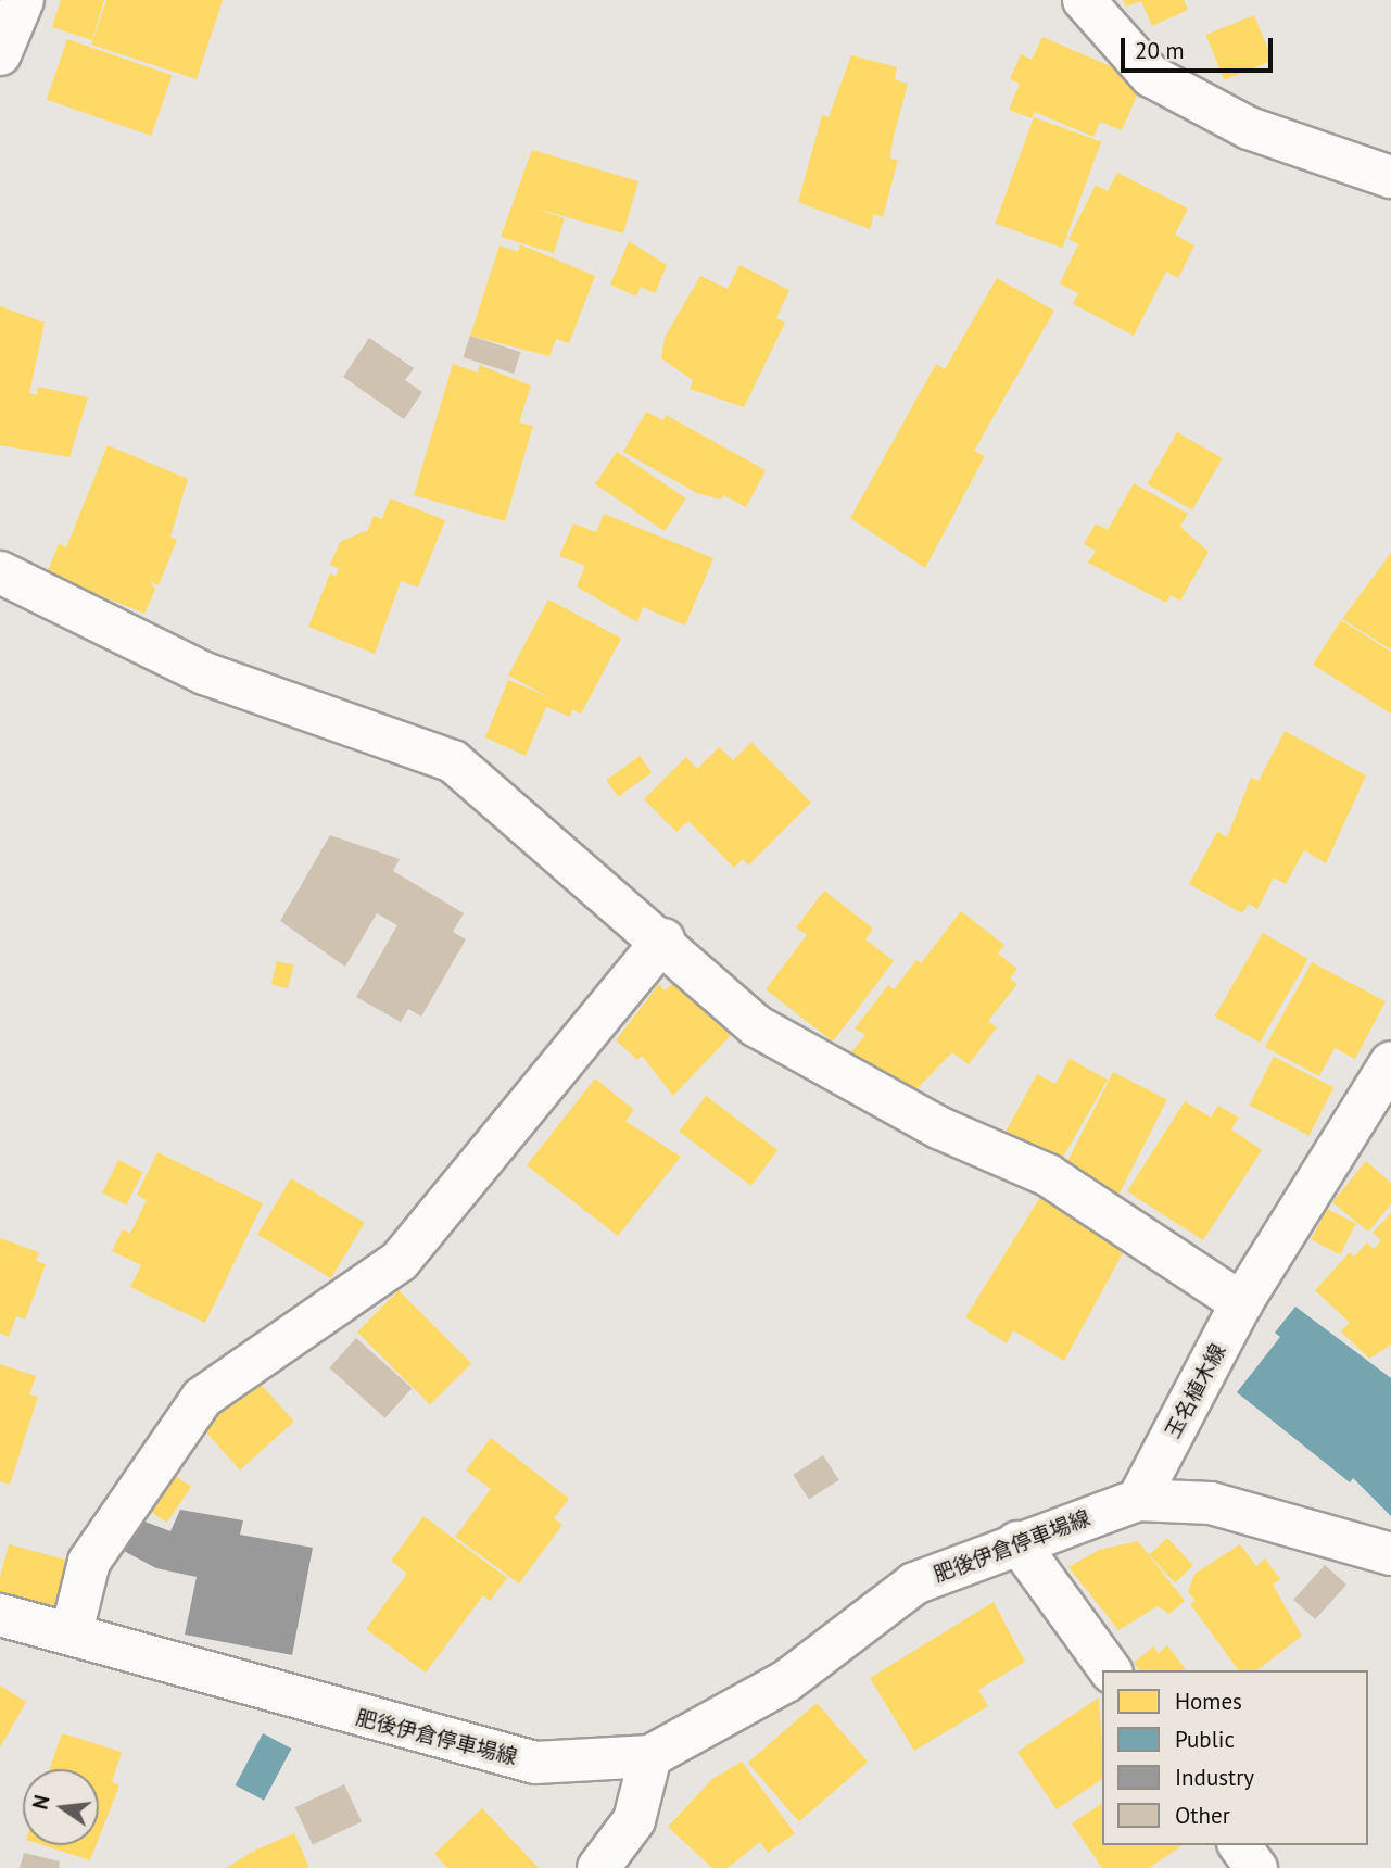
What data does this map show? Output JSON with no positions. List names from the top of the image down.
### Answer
{
  "streets": {
    "street": ["玉名植木線", "肥後伊倉停車場線"]
  },
  "crossings": [
    ["玉名植木線", "肥後伊倉停車場線"]
  ],
  "legend": [
    "Homes",
    "Public",
    "Industry",
    "Other"
  ],
  "scale_bar": "20 m",
  "north": "left"
}
